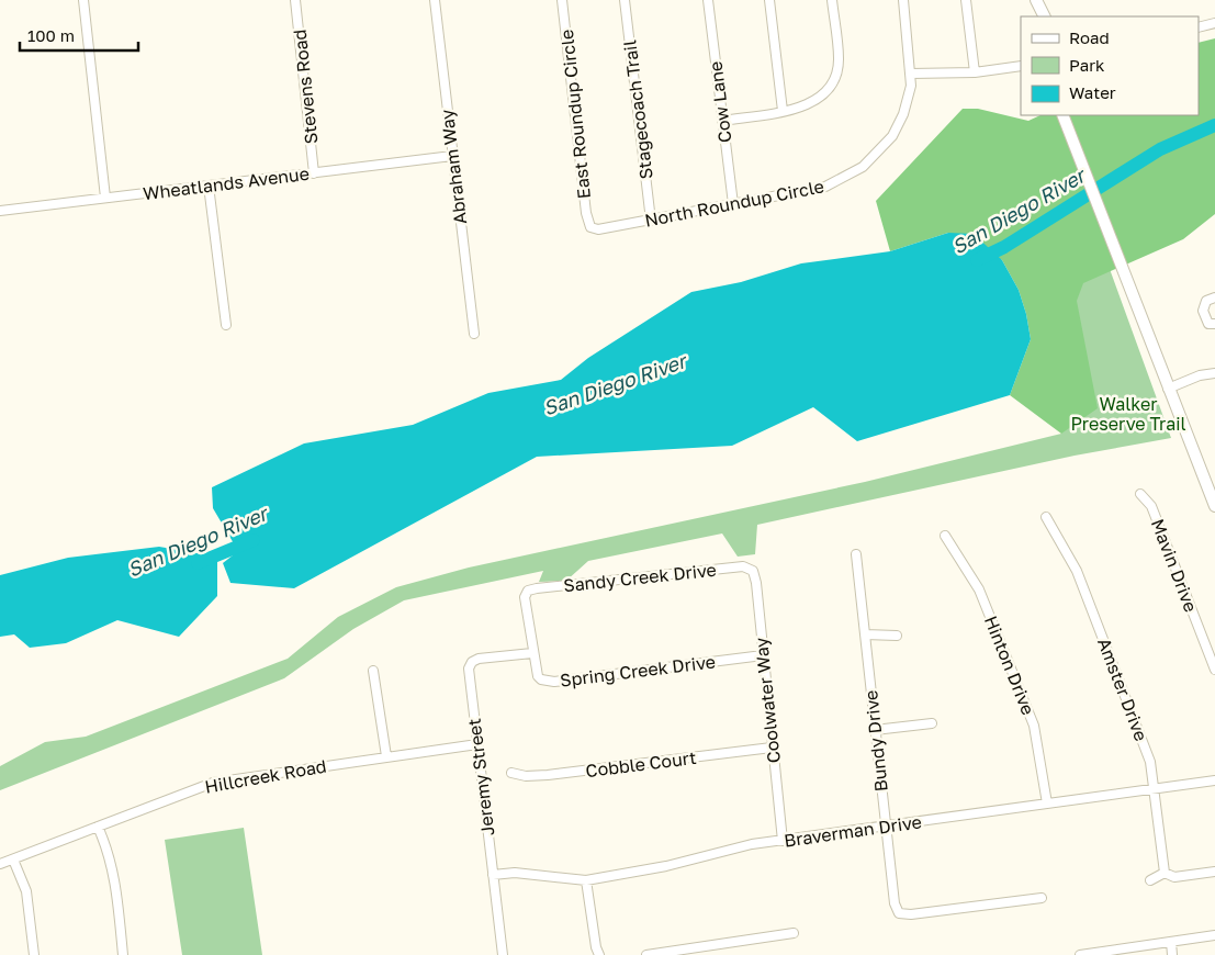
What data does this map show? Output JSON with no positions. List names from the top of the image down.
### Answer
{
  "streets": {
    "street": [
      "Stevens Road",
      "Cow Lane",
      "Stagecoach Trail",
      "East Roundup Circle",
      "Abraham Way",
      "Wheatlands Avenue",
      "North Roundup Circle",
      "Mavin Drive",
      "Sandy Creek Drive",
      "Hinton Drive",
      "Spring Creek Drive",
      "Amster Drive",
      "Coolwater Way",
      "Bundy Drive",
      "Cobble Court",
      "Hillcreek Road",
      "Jeremy Street",
      "Braverman Drive"
    ]
  },
  "crossings": [
    ["Stevens Road", "Wheatlands Avenue"],
    ["Cow Lane", "North Roundup Circle"],
    ["Stagecoach Trail", "North Roundup Circle"],
    ["East Roundup Circle", "North Roundup Circle"],
    ["Abraham Way", "Wheatlands Avenue"],
    ["Sandy Creek Drive", "Spring Creek Drive"],
    ["Sandy Creek Drive", "Coolwater Way"],
    ["Sandy Creek Drive", "Jeremy Street"],
    ["Hinton Drive", "Braverman Drive"],
    ["Spring Creek Drive", "Coolwater Way"],
    ["Spring Creek Drive", "Jeremy Street"],
    ["Amster Drive", "Braverman Drive"],
    ["Coolwater Way", "Cobble Court"],
    ["Coolwater Way", "Braverman Drive"],
    ["Bundy Drive", "Braverman Drive"],
    ["Hillcreek Road", "Jeremy Street"],
    ["Jeremy Street", "Braverman Drive"]
  ],
  "water": ["San Diego River"],
  "parks": ["Walker Preserve Trail"],
  "legend": ["Road", "Park", "Water"],
  "scale_bar": "100 m"
}
